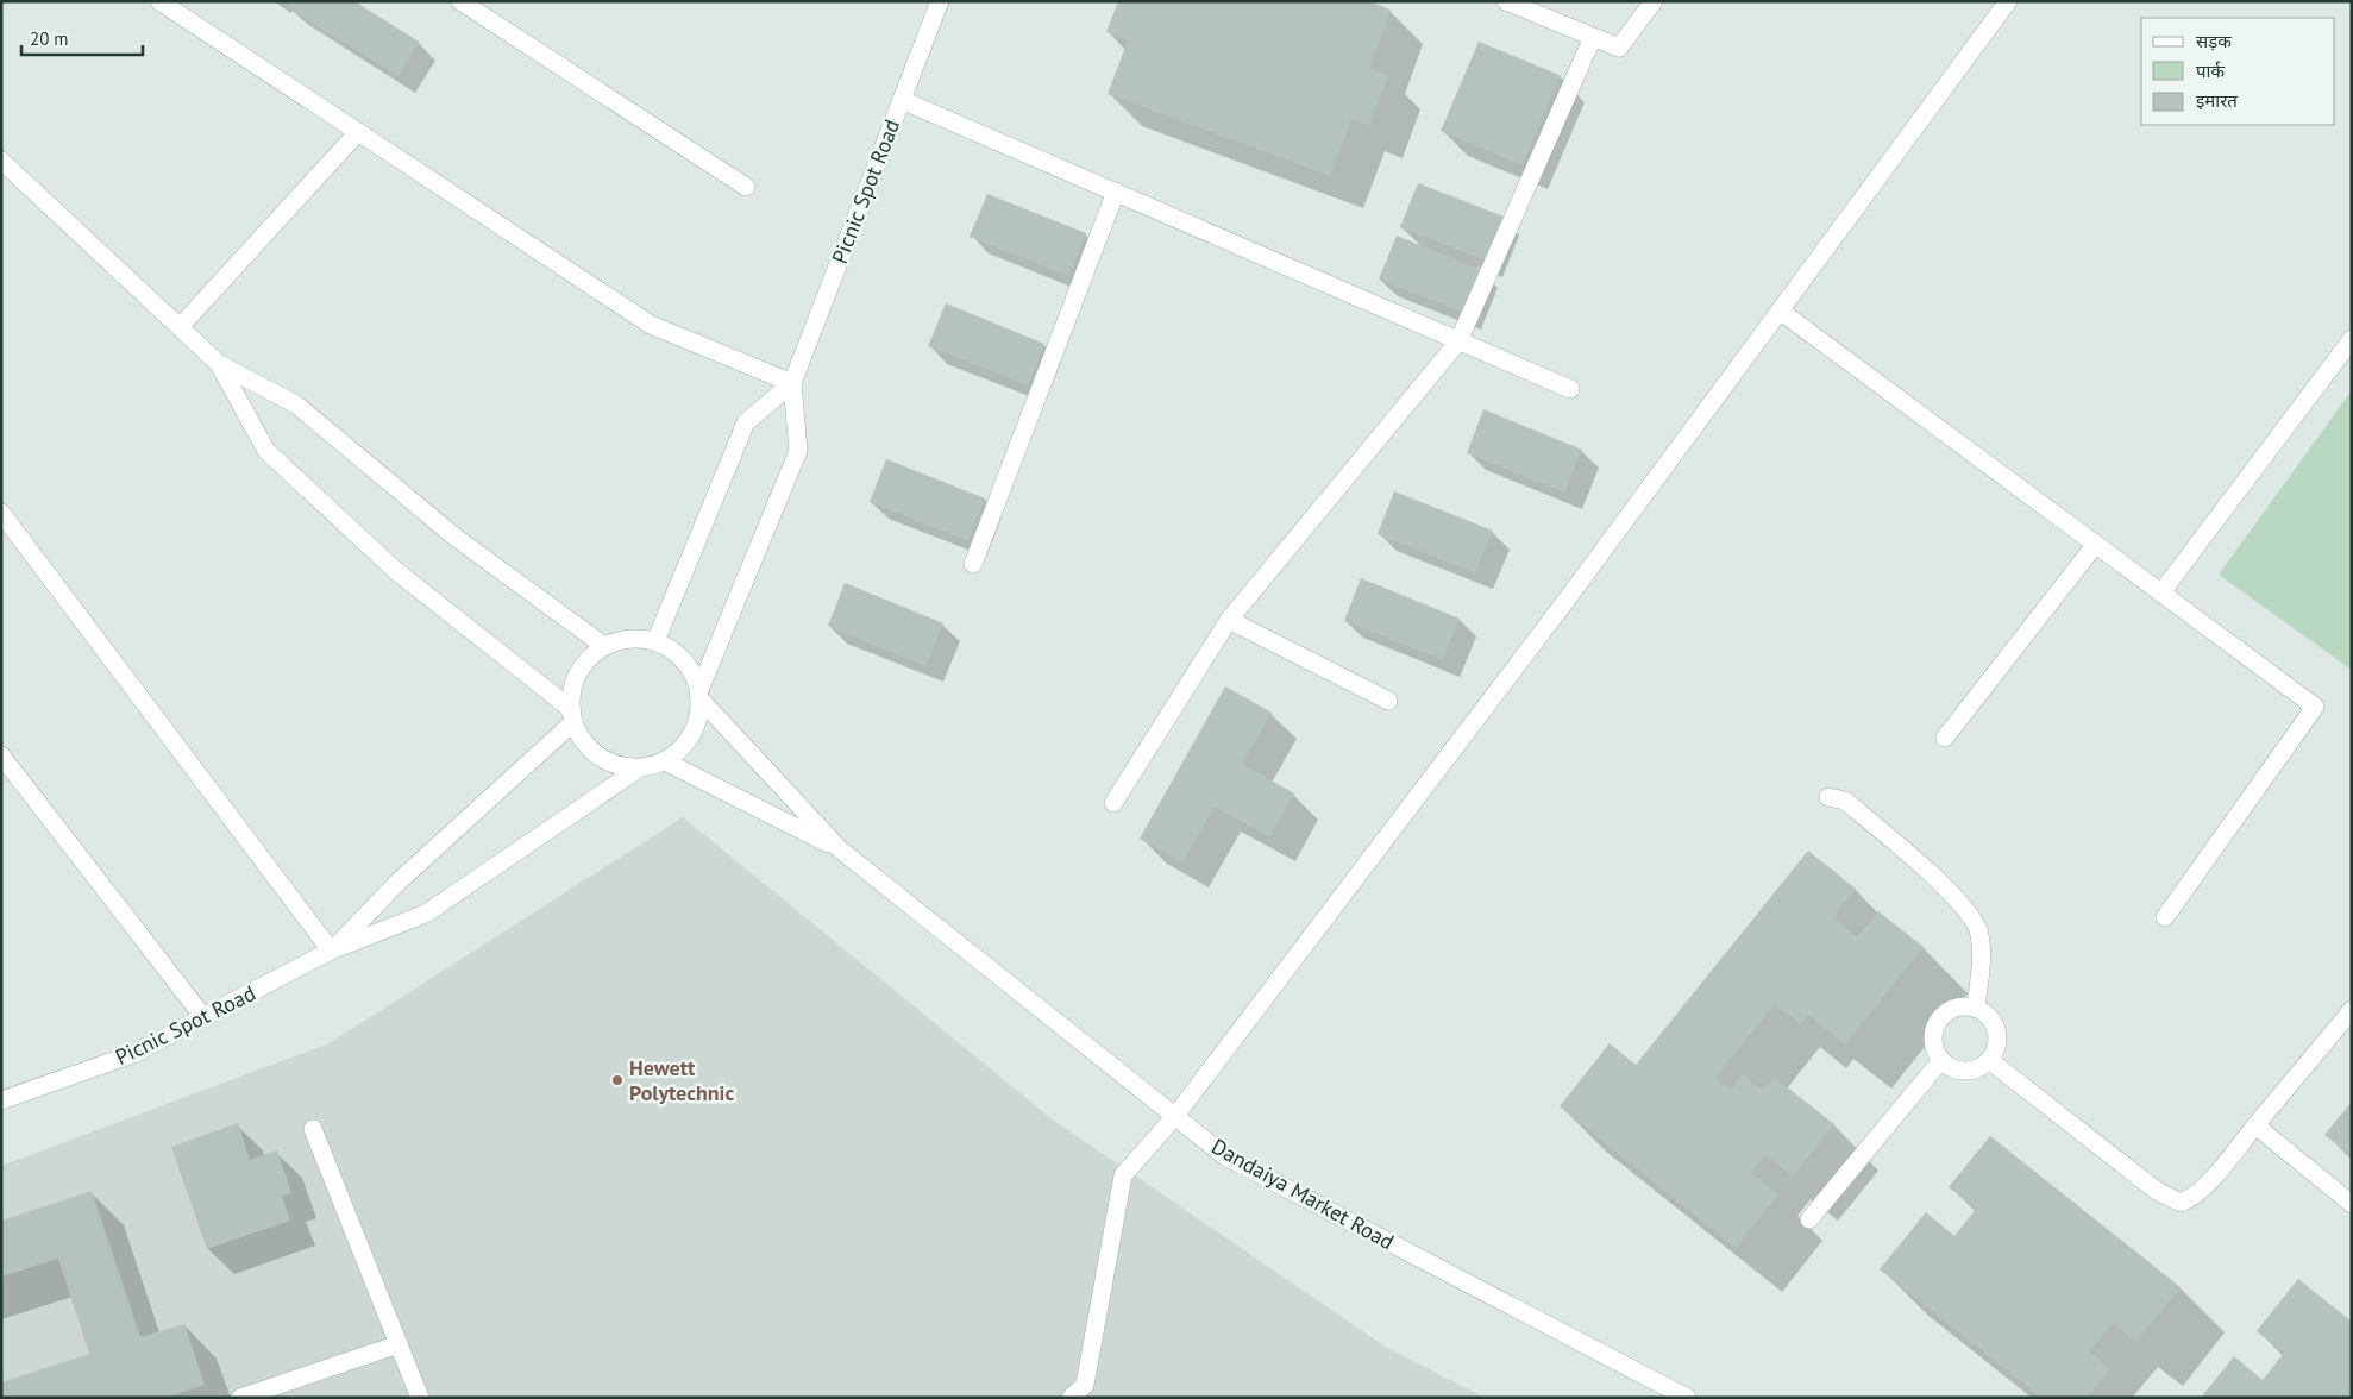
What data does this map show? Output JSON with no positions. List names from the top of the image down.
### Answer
{
  "streets": {
    "street": ["Picnic Spot Road", "Dandaiya Market Road"]
  },
  "places": ["Hewett Polytechnic"],
  "legend": ["सड़क", "पार्क", "इमारत"],
  "scale_bar": "20 m"
}
